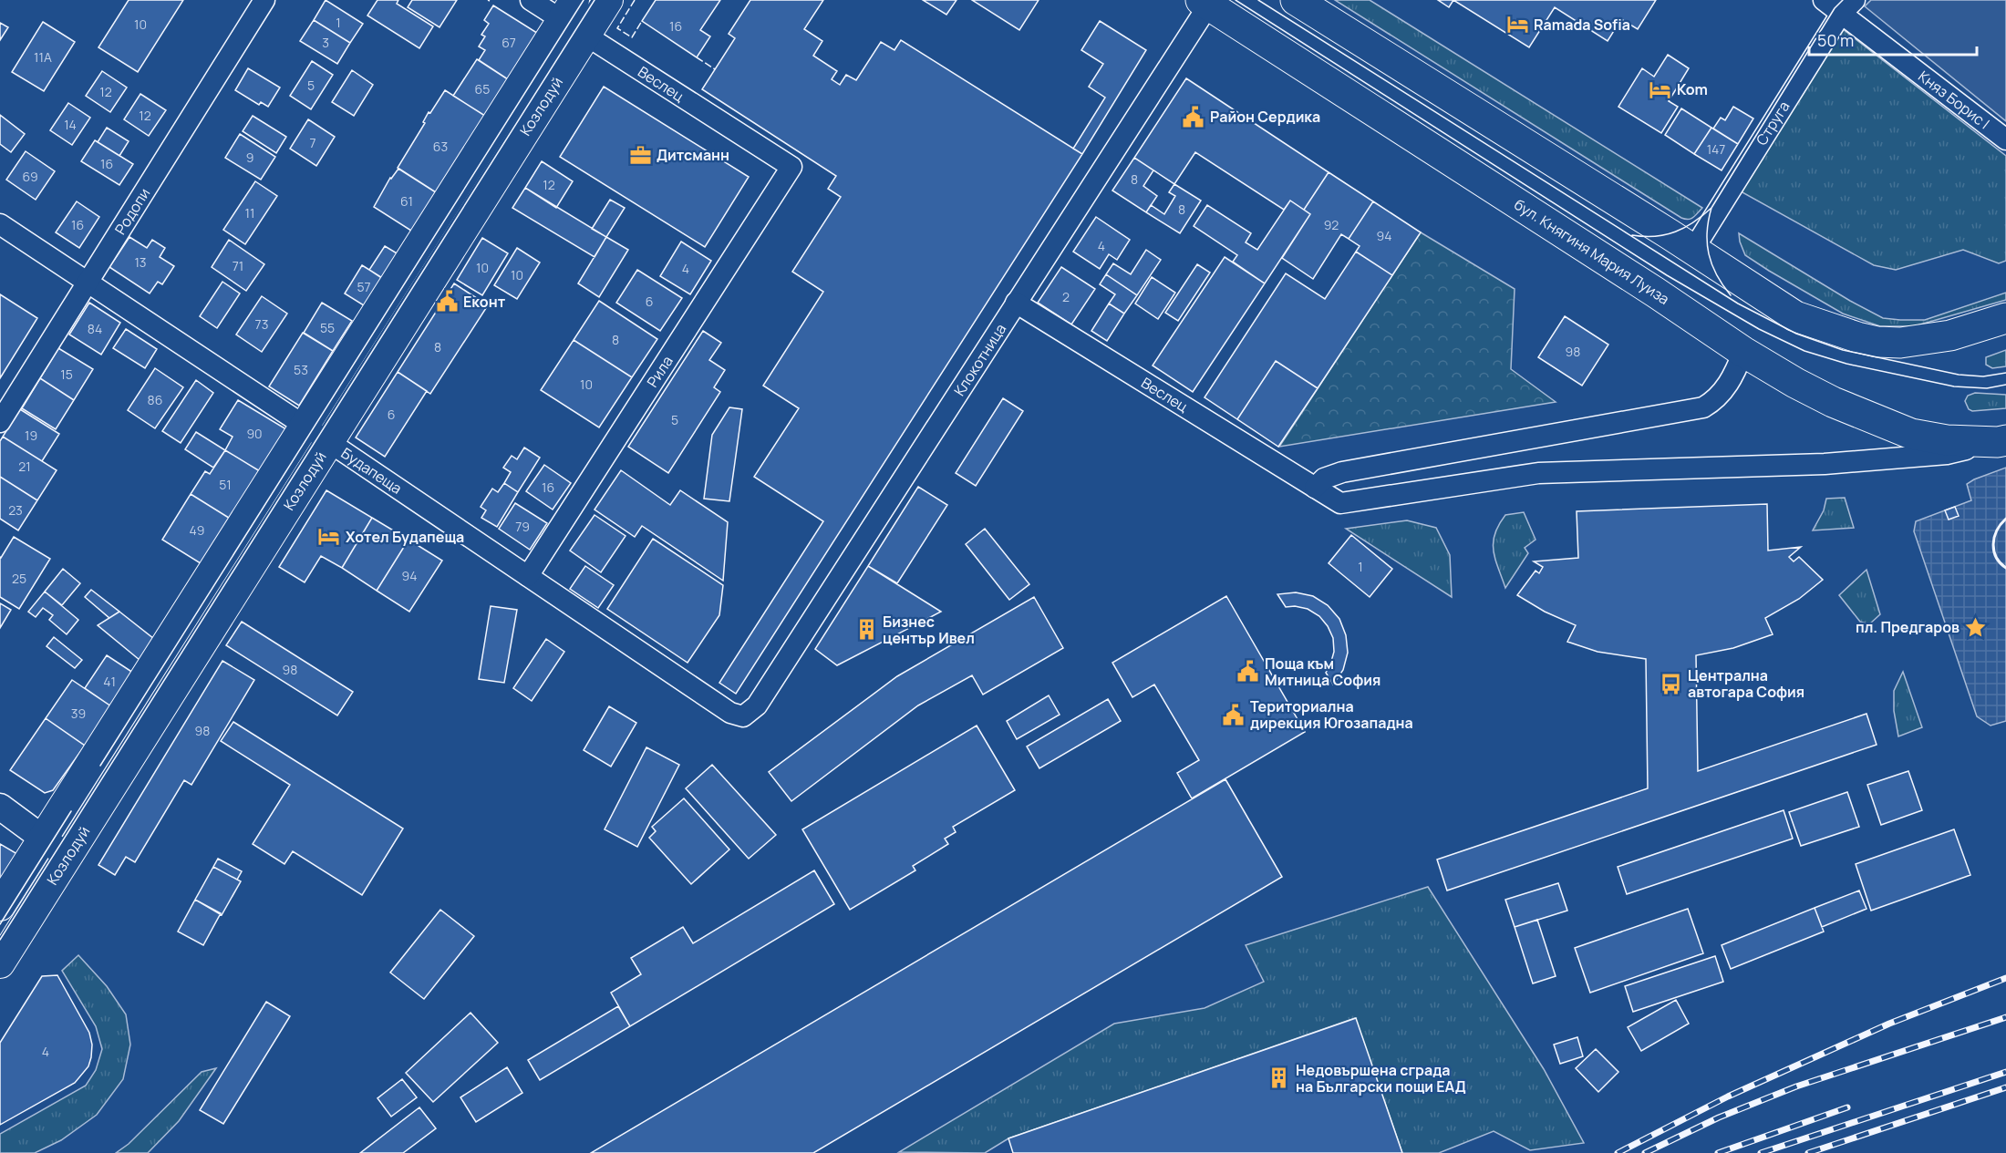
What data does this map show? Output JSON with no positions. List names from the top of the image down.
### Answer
{
  "streets": {
    "main road": ["Козлодуй", "бул. Княгиня Мария Луиза"],
    "street": [
      "Веслец",
      "Княз Борис I",
      "Струга",
      "Родопи",
      "Клокотница",
      "Рила",
      "Будапеща"
    ]
  },
  "crossings": [
    ["Веслец", "Козлодуй"],
    ["Веслец", "бул. Княгиня Мария Луиза"],
    ["Веслец", "Клокотница"],
    ["Веслец", "Рила"],
    ["Княз Борис I", "Струга"],
    ["Козлодуй", "Будапеща"],
    ["Родопи", "Будапеща"],
    ["бул. Княгиня Мария Луиза", "Клокотница"],
    ["Клокотница", "Будапеща"],
    ["Рила", "Будапеща"]
  ],
  "places": {
    "hotel": ["Ramada Sofia", "Kom", "Хотел Будапеща"],
    "public building": [
      "Район Сердика",
      "Еконт",
      "Поща към Митница София",
      "Териториална дирекция Югозападна"
    ],
    "office": ["Дитсманн"],
    "place": ["пл. Предгаров"],
    "building": ["Бизнес център Ивел", "Недовършена сграда на Български пощи ЕАД"],
    "bus stop": ["Централна автогара София"]
  },
  "house_numbers": [
    "1",
    "10",
    "16",
    "3",
    "67",
    "11А",
    "5",
    "65",
    "12",
    "12",
    "14",
    "7",
    "63",
    "147",
    "9",
    "16",
    "69",
    "8",
    "12",
    "61",
    "8",
    "11",
    "16",
    "92",
    "94",
    "4",
    "13",
    "71",
    "10",
    "4",
    "10",
    "57",
    "2",
    "6",
    "73",
    "55",
    "84",
    "8",
    "8",
    "98",
    "53",
    "15",
    "10",
    "86",
    "6",
    "5",
    "90",
    "19",
    "21",
    "51",
    "16",
    "23",
    "79",
    "49",
    "1",
    "94",
    "25",
    "98",
    "41",
    "39",
    "98",
    "4"
  ],
  "scale_bar": "50 m"
}
